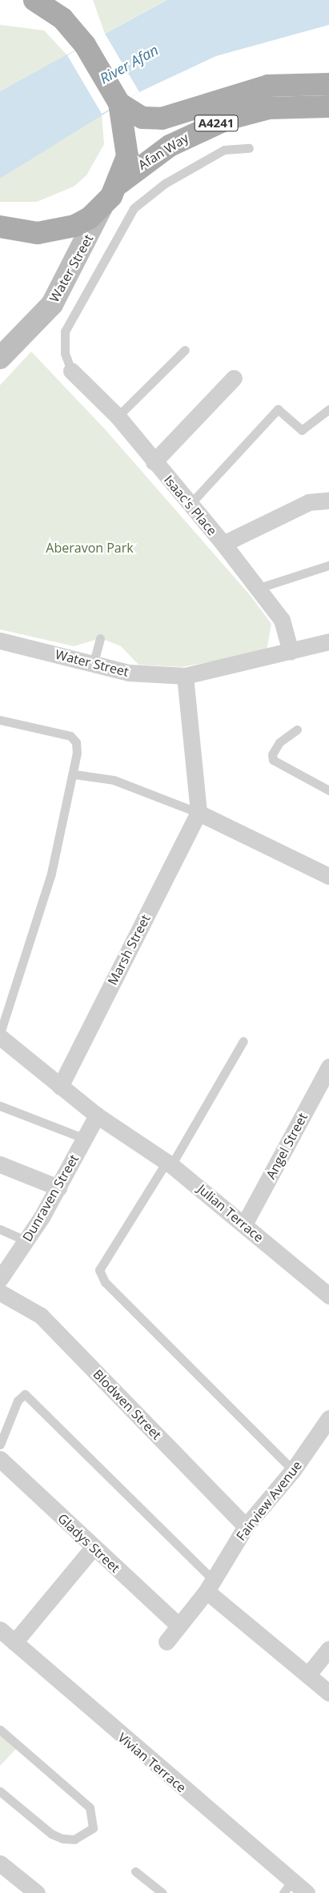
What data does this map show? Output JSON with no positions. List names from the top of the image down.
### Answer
{
  "streets": {
    "main road": ["A4241", "Afan Way"],
    "street": [
      "Water Street",
      "Isaac's Place",
      "Marsh Street",
      "Angel Street",
      "Dunraven Street",
      "Julian Terrace",
      "Blodwen Street",
      "Fairview Avenue",
      "Gladys Street",
      "Vivian Terrace"
    ]
  },
  "crossings": [
    ["A4241", "Afan Way"],
    ["A4241", "Water Street"],
    ["Water Street", "Isaac's Place"],
    ["Marsh Street", "Julian Terrace"],
    ["Angel Street", "Julian Terrace"],
    ["Dunraven Street", "Julian Terrace"],
    ["Blodwen Street", "Fairview Avenue"],
    ["Fairview Avenue", "Gladys Street"]
  ],
  "water": ["River Afan"],
  "parks": ["Aberavon Park"]
}
